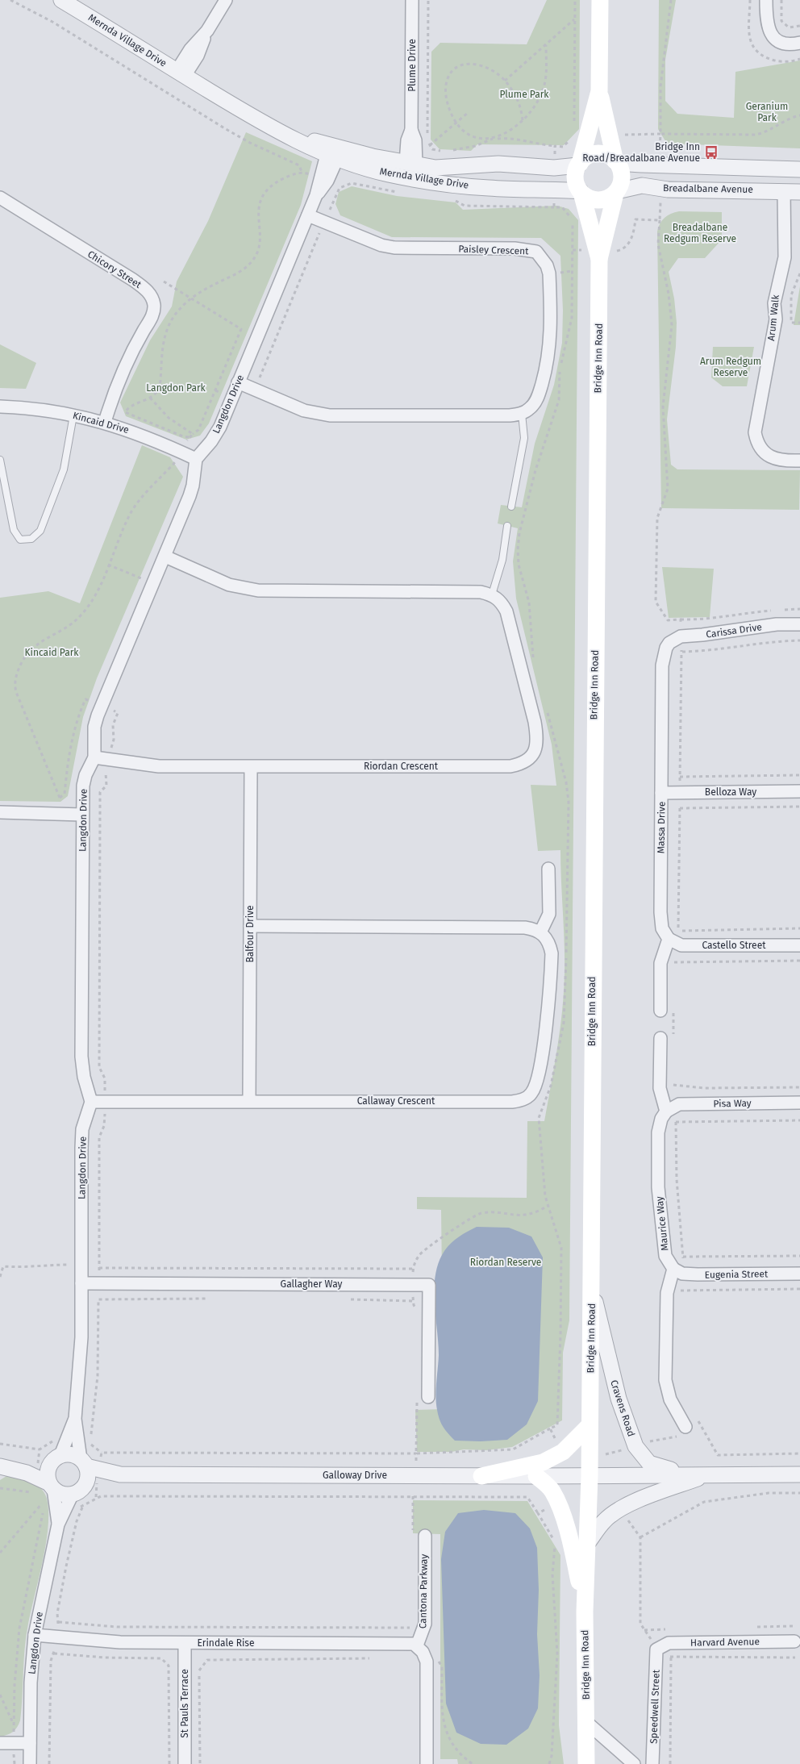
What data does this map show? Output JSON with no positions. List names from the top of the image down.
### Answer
{
  "streets": {
    "main road": ["Bridge Inn Road"],
    "street": [
      "Mernda Village Drive",
      "Plume Drive",
      "Breadalbane Avenue",
      "Paisley Crescent",
      "Chicory Street",
      "Arum Walk",
      "Langdon Drive",
      "Kincaid Drive",
      "Carissa Drive",
      "Riordan Crescent",
      "Belloza Way",
      "Massa Drive",
      "Balfour Drive",
      "Castello Street",
      "Callaway Crescent",
      "Pisa Way",
      "Maurice Way",
      "Eugenia Street",
      "Gallagher Way",
      "Cravens Road",
      "Galloway Drive",
      "Cantona Parkway",
      "Harvard Avenue",
      "Erindale Rise",
      "St Pauls Terrace",
      "Speedwell Street"
    ]
  },
  "crossings": [
    ["Mernda Village Drive", "Plume Drive"],
    ["Mernda Village Drive", "Breadalbane Avenue"],
    ["Mernda Village Drive", "Bridge Inn Road"],
    ["Mernda Village Drive", "Langdon Drive"],
    ["Breadalbane Avenue", "Arum Walk"],
    ["Breadalbane Avenue", "Bridge Inn Road"],
    ["Paisley Crescent", "Langdon Drive"],
    ["Chicory Street", "Kincaid Drive"],
    ["Bridge Inn Road", "Cravens Road"],
    ["Bridge Inn Road", "Galloway Drive"],
    ["Langdon Drive", "Kincaid Drive"],
    ["Langdon Drive", "Riordan Crescent"],
    ["Langdon Drive", "Callaway Crescent"],
    ["Langdon Drive", "Gallagher Way"],
    ["Langdon Drive", "Galloway Drive"],
    ["Langdon Drive", "Erindale Rise"],
    ["Carissa Drive", "Massa Drive"],
    ["Riordan Crescent", "Balfour Drive"],
    ["Belloza Way", "Massa Drive"],
    ["Massa Drive", "Castello Street"],
    ["Balfour Drive", "Callaway Crescent"],
    ["Pisa Way", "Maurice Way"],
    ["Maurice Way", "Eugenia Street"],
    ["Cravens Road", "Galloway Drive"],
    ["Cantona Parkway", "Erindale Rise"],
    ["Harvard Avenue", "Speedwell Street"],
    ["Erindale Rise", "St Pauls Terrace"]
  ],
  "parks": [
    "Plume Park",
    "Geranium Park",
    "Breadalbane Redgum Reserve",
    "Arum Redgum Reserve",
    "Langdon Park",
    "Kincaid Park",
    "Riordan Reserve"
  ],
  "places": {
    "bus stop": ["Bridge Inn Road/Breadalbane Avenue"]
  }
}
